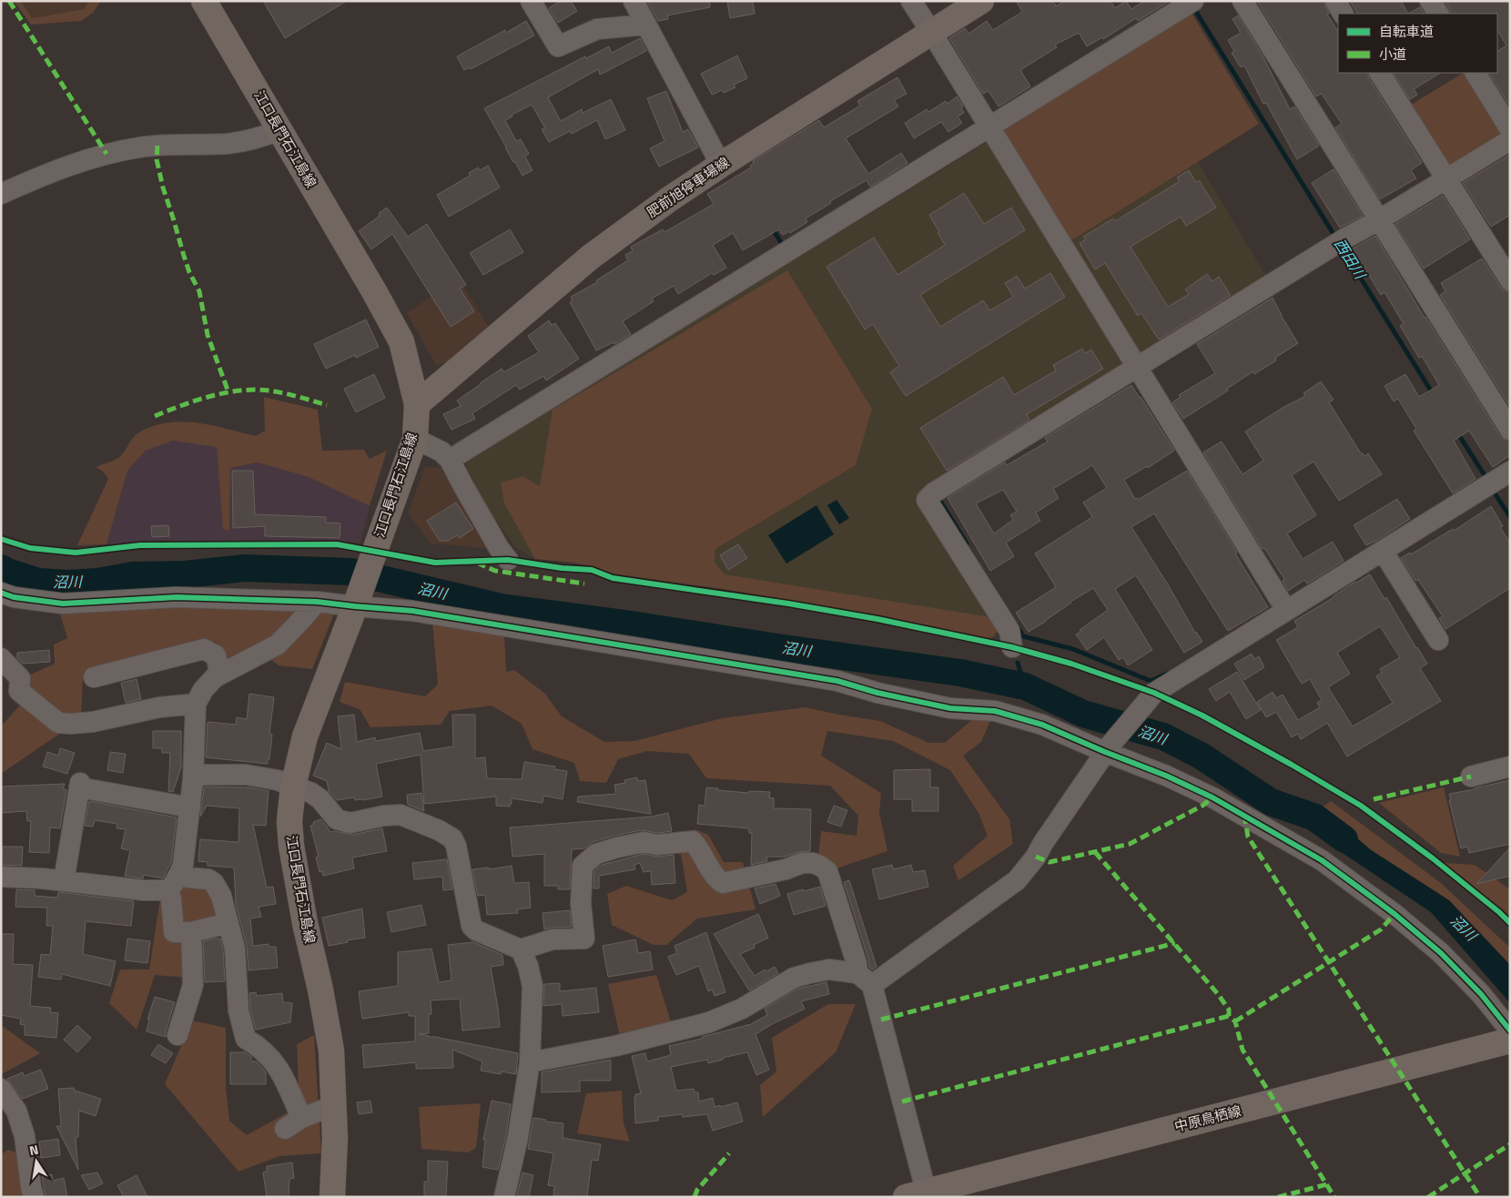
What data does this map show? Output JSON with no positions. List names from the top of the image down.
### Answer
{
  "streets": {
    "main road": ["江口長門石江島線", "肥前旭停車場線", "中原鳥栖線"]
  },
  "crossings": [
    ["江口長門石江島線", "肥前旭停車場線"]
  ],
  "water": ["西田川", "沼川"],
  "legend": ["自転車道", "小道"],
  "north": "top"
}
